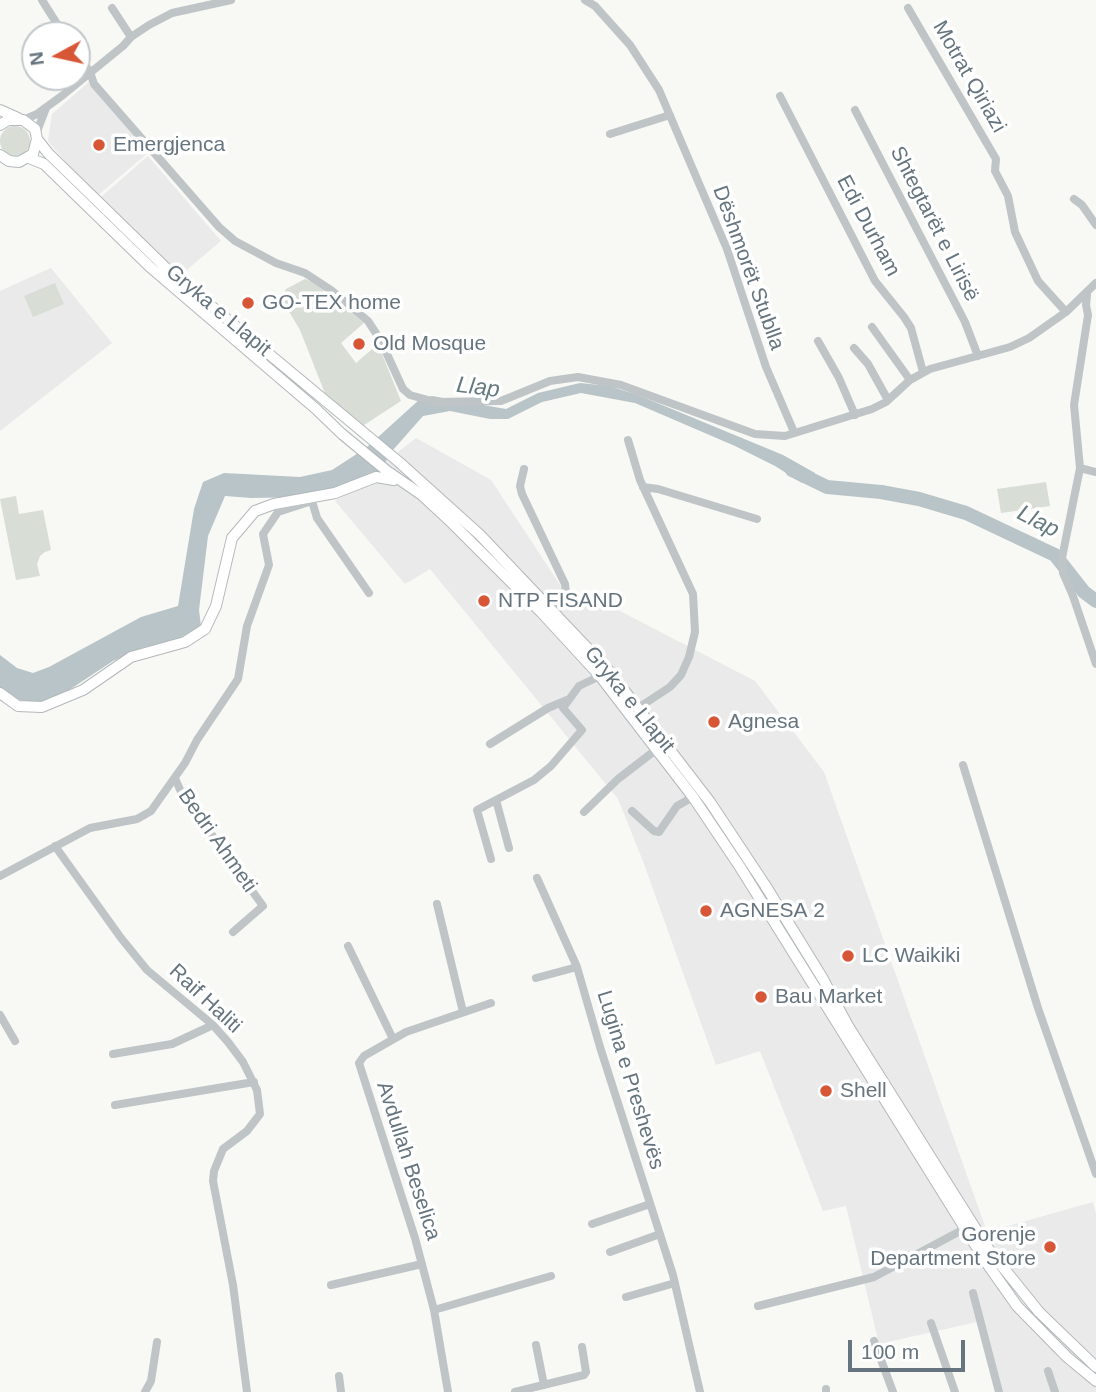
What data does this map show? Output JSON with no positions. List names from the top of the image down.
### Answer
{
  "streets": {
    "main road": ["Gryka e Llapit"],
    "street": [
      "Motrat Qiriazi",
      "Shtegtarët e Lirisë",
      "Edi Durham",
      "Dëshmorët Stublla",
      "Bedri Ahmeti",
      "Raif Haliti",
      "Lugina e Preshevës",
      "Avdullah Beselica"
    ]
  },
  "crossings": [
    ["Bedri Ahmeti", "Raif Haliti"]
  ],
  "water": ["Llap"],
  "places": [
    "Emergjenca",
    "GO-TEX home",
    "Old Mosque",
    "NTP FISAND",
    "Agnesa",
    "AGNESA 2",
    "LC Waikiki",
    "Bau Market",
    "Shell",
    "Gorenje Department Store"
  ],
  "scale_bar": "100 m",
  "north": "left"
}
